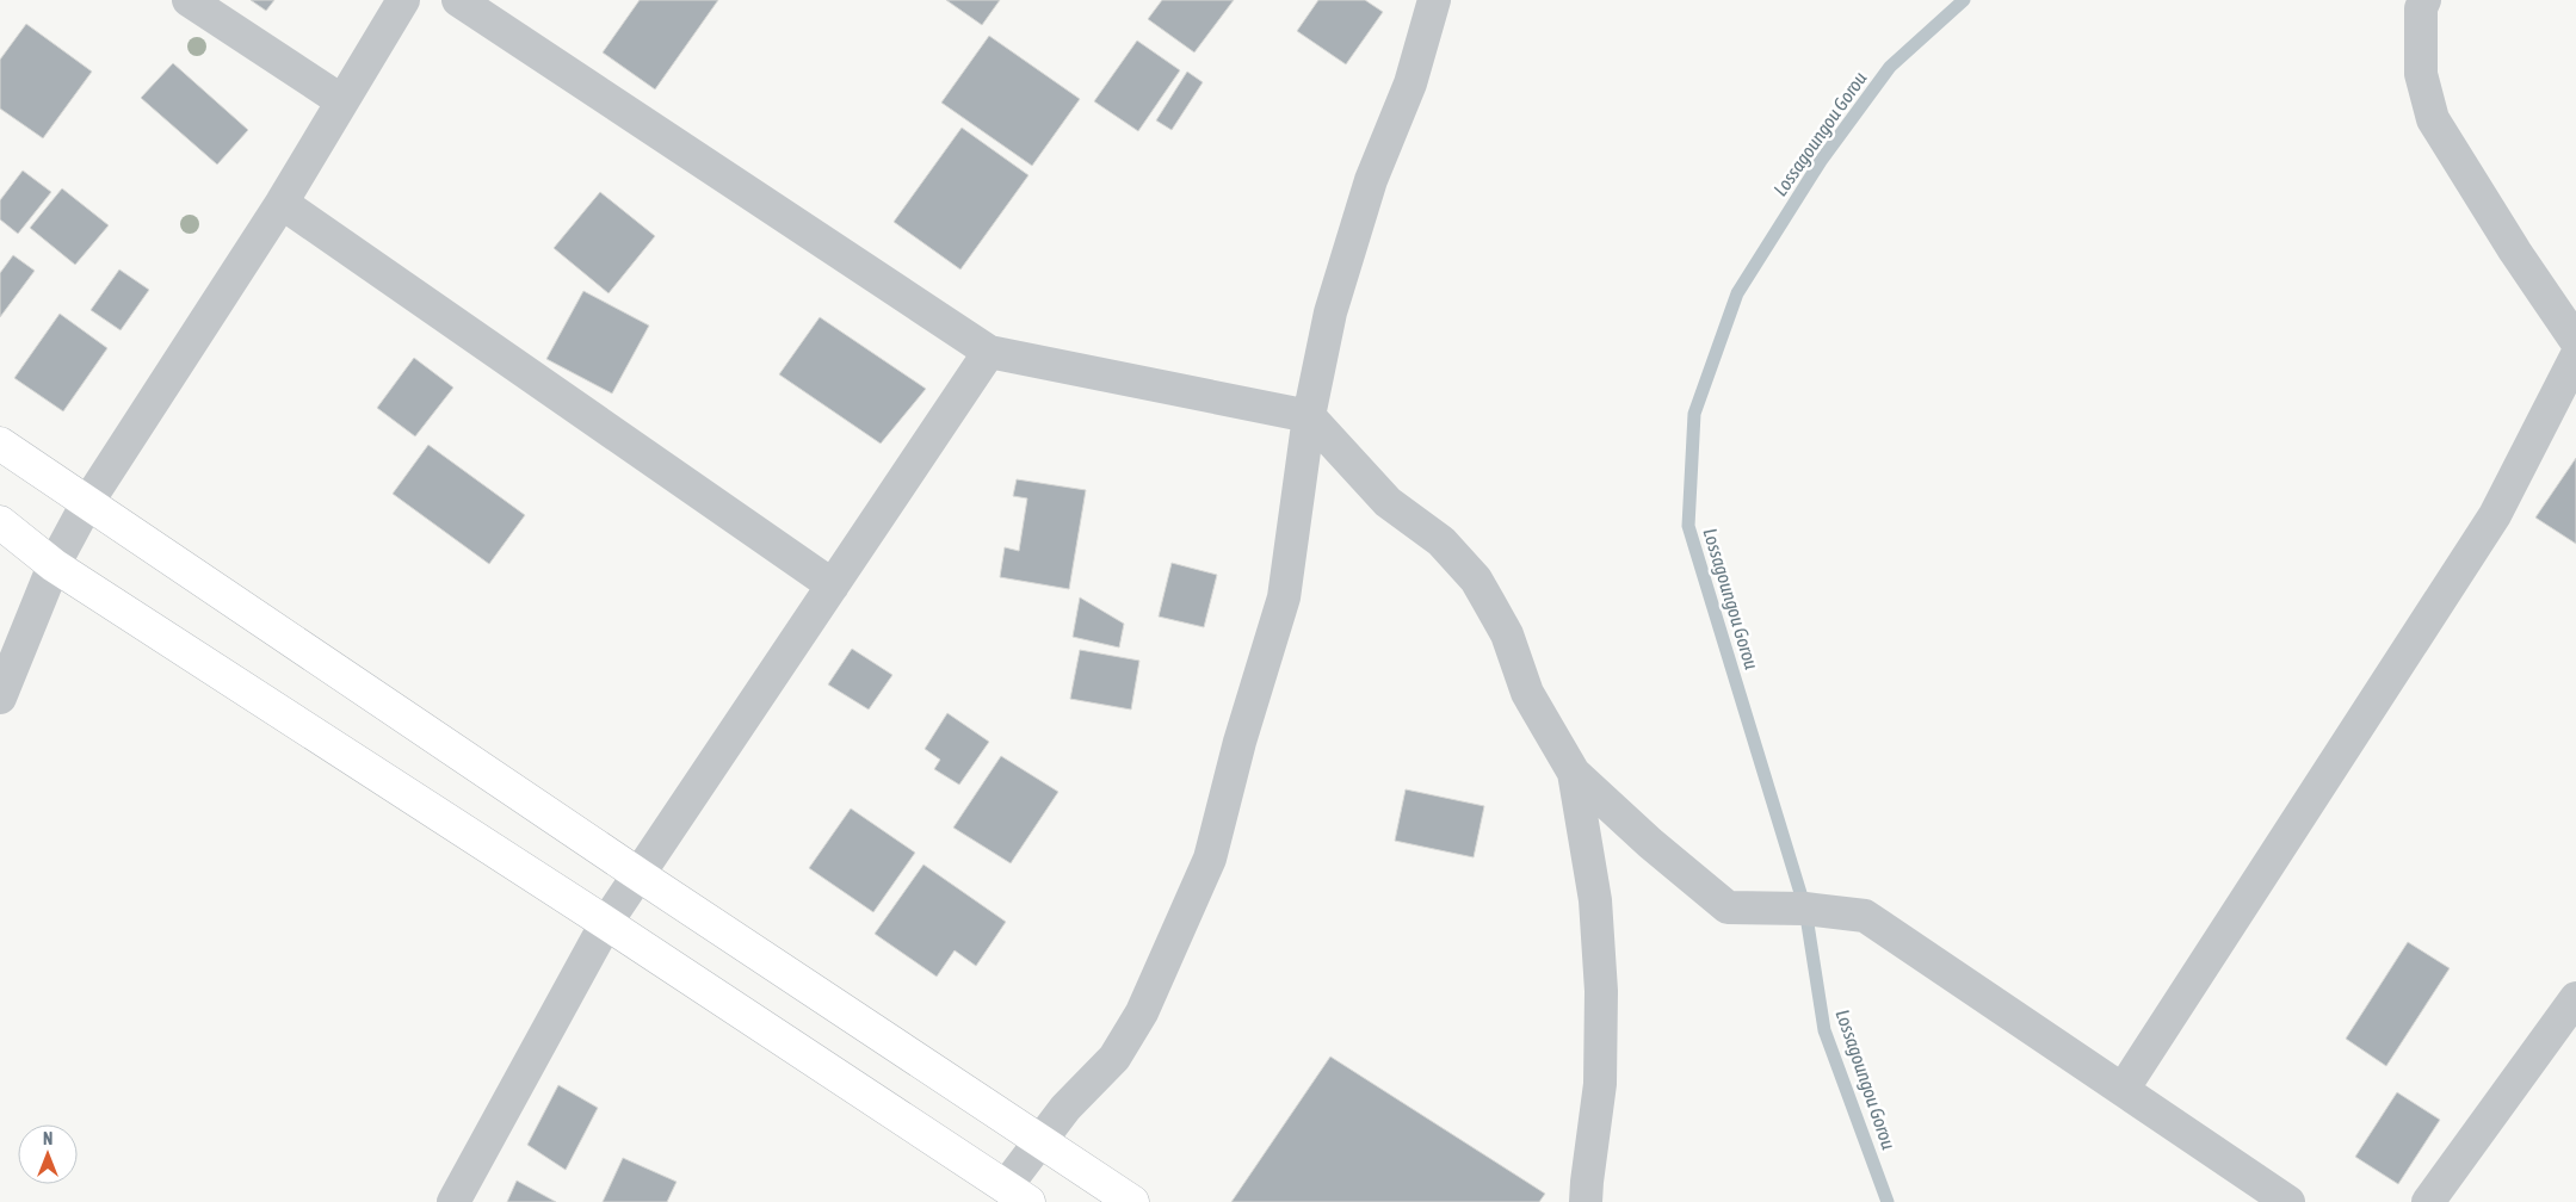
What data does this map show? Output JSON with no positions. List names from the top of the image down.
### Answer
{
  "water": ["Lossagoungou Gorou"],
  "north": "top"
}
